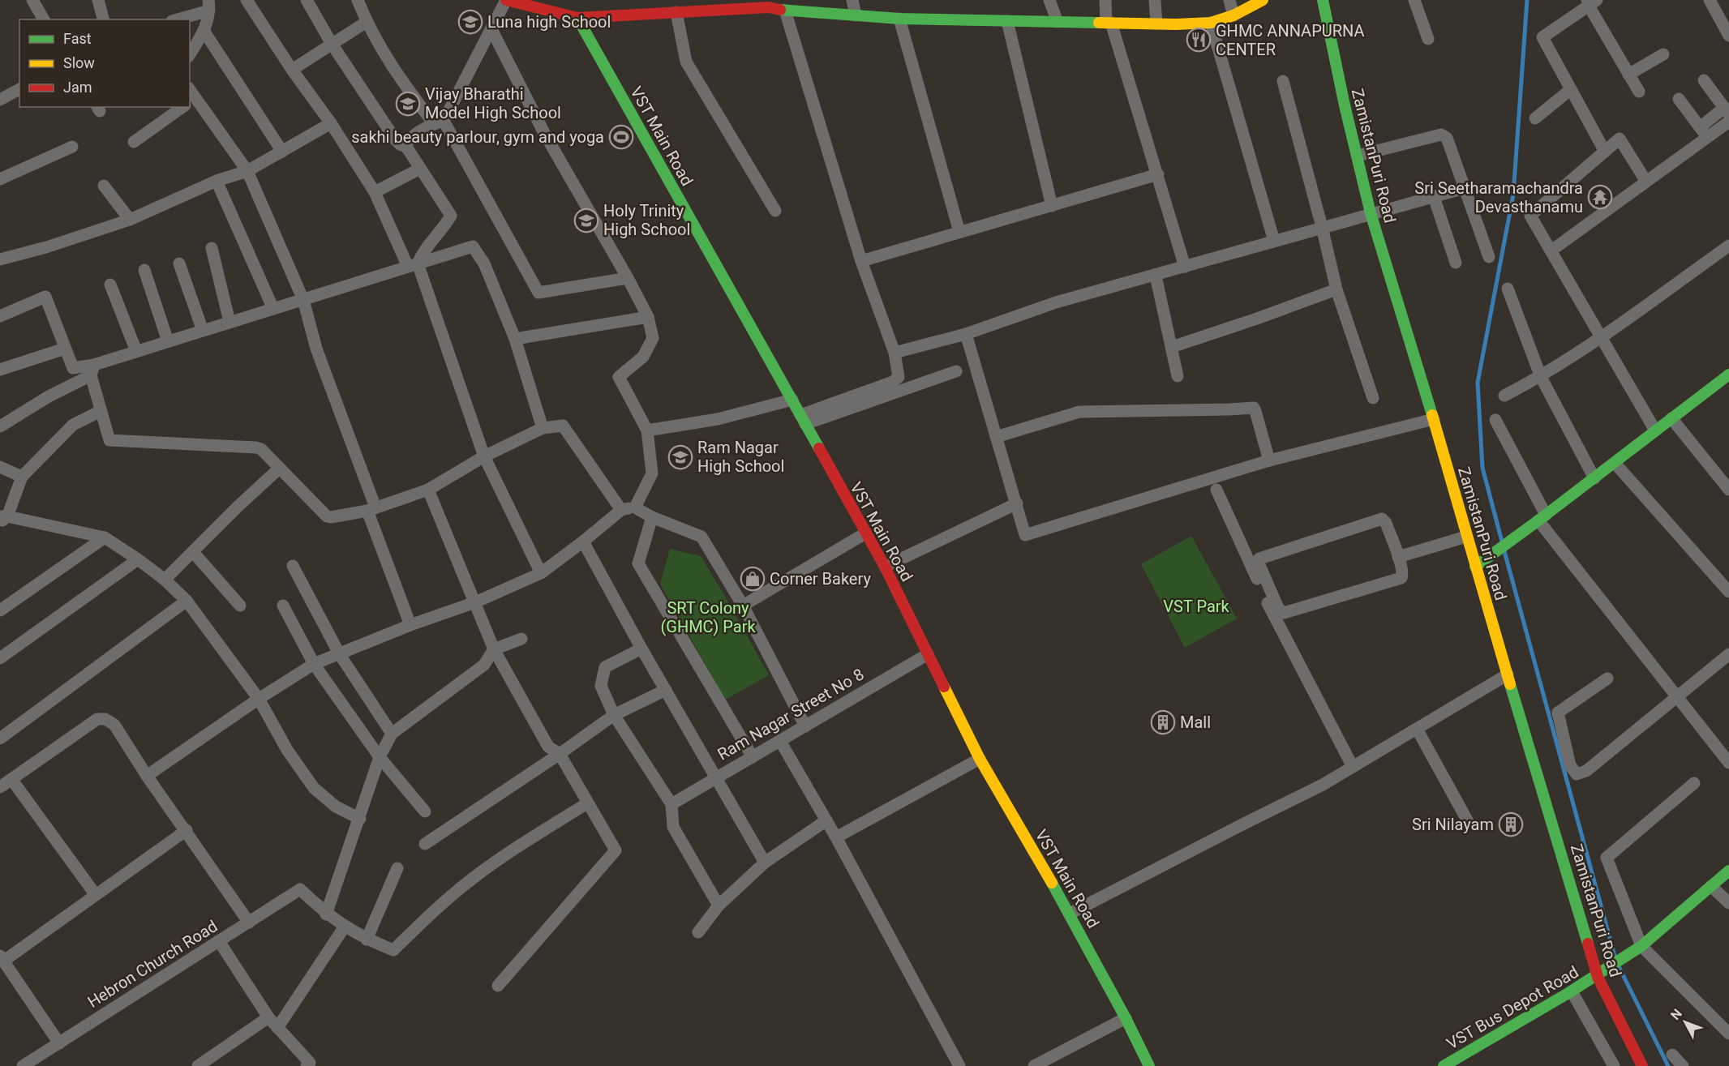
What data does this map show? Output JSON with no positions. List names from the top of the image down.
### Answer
{
  "streets": {
    "street": [
      "VST Main Road",
      "ZamistanPuri Road",
      "Ram Nagar Street No 8",
      "Hebron Church Road",
      "VST Bus Depot Road"
    ]
  },
  "crossings": [
    ["VST Main Road", "Ram Nagar Street No 8"],
    ["ZamistanPuri Road", "VST Bus Depot Road"]
  ],
  "parks": ["VST Park", "SRT Colony (GHMC) Park"],
  "places": {
    "school or university": [
      "Luna high School",
      "Vijay Bharathi Model High School",
      "Holy Trinity High School",
      "Ram Nagar High School"
    ],
    "restaurant": ["GHMC ANNAPURNA CENTER"],
    "sports": ["sakhi beauty parlour, gym and yoga"],
    "temple": ["Sri Seetharamachandra Devasthanamu"],
    "shop": ["Corner Bakery"],
    "building": ["Mall", "Sri Nilayam"]
  },
  "legend": ["Fast", "Slow", "Jam"],
  "north": "top left"
}
